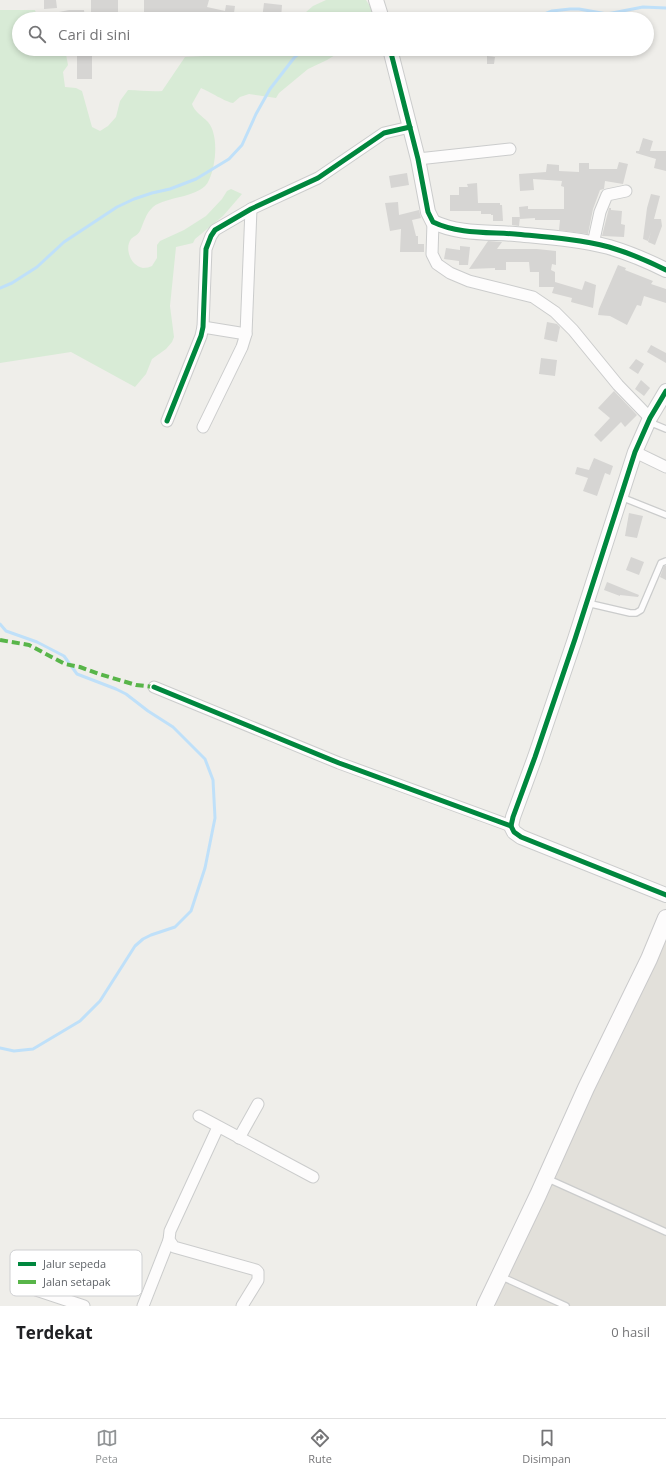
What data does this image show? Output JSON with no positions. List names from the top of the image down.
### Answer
{
  "legend": ["Jalur sepeda", "Jalan setapak"],
  "page": {
    "search": "Cari di sini",
    "heading": ["Terdekat", "0 hasil"],
    "nav": ["Peta", "Rute", "Disimpan"]
  }
}
